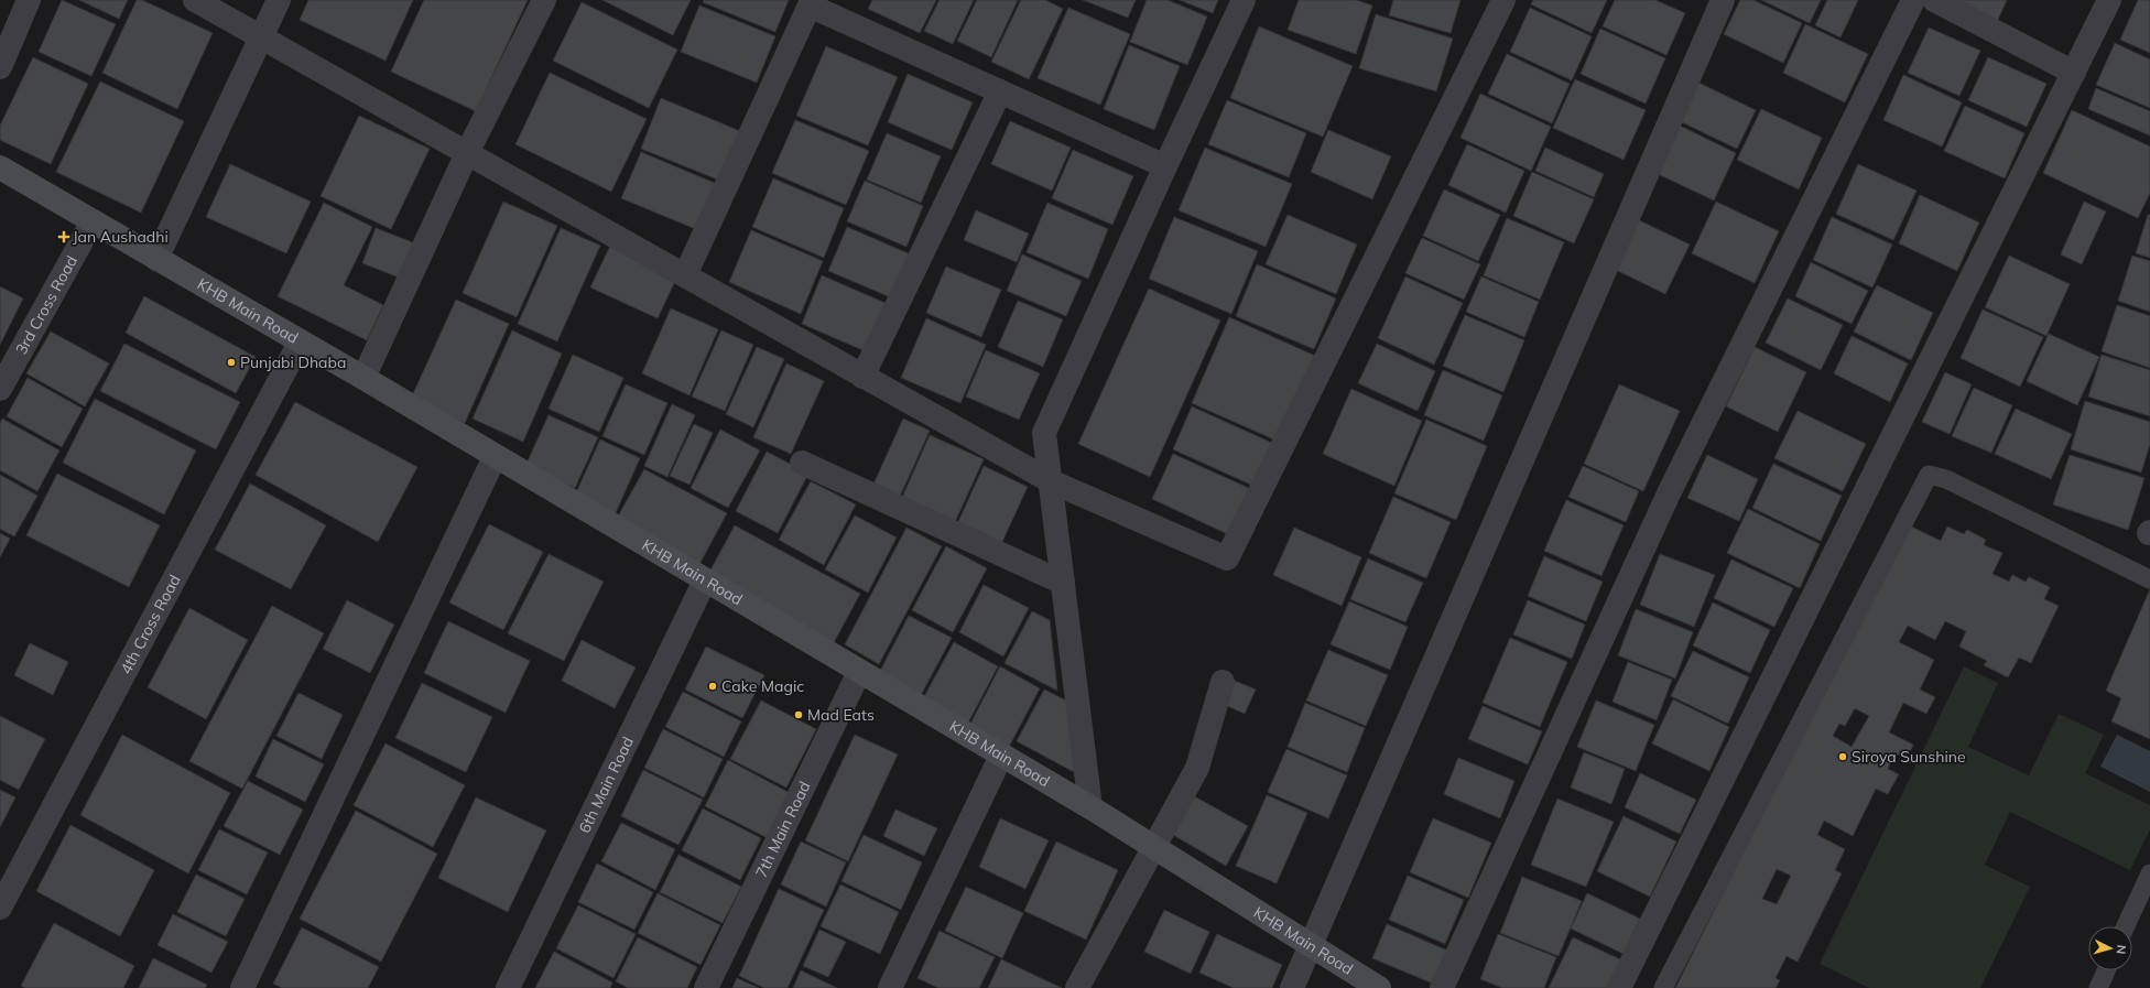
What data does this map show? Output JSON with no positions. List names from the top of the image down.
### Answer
{
  "streets": {
    "main road": ["KHB Main Road"],
    "street": [
      "3rd Cross Road",
      "4th Cross Road",
      "6th Main Road",
      "7th Main Road"
    ]
  },
  "crossings": [
    ["3rd Cross Road", "KHB Main Road"],
    ["KHB Main Road", "4th Cross Road"],
    ["KHB Main Road", "6th Main Road"],
    ["KHB Main Road", "7th Main Road"]
  ],
  "places": {
    "health": ["Jan Aushadhi"],
    "other": [
      "Punjabi Dhaba",
      "Cake Magic",
      "Mad Eats",
      "Siroya Sunshine"
    ]
  },
  "north": "right"
}
